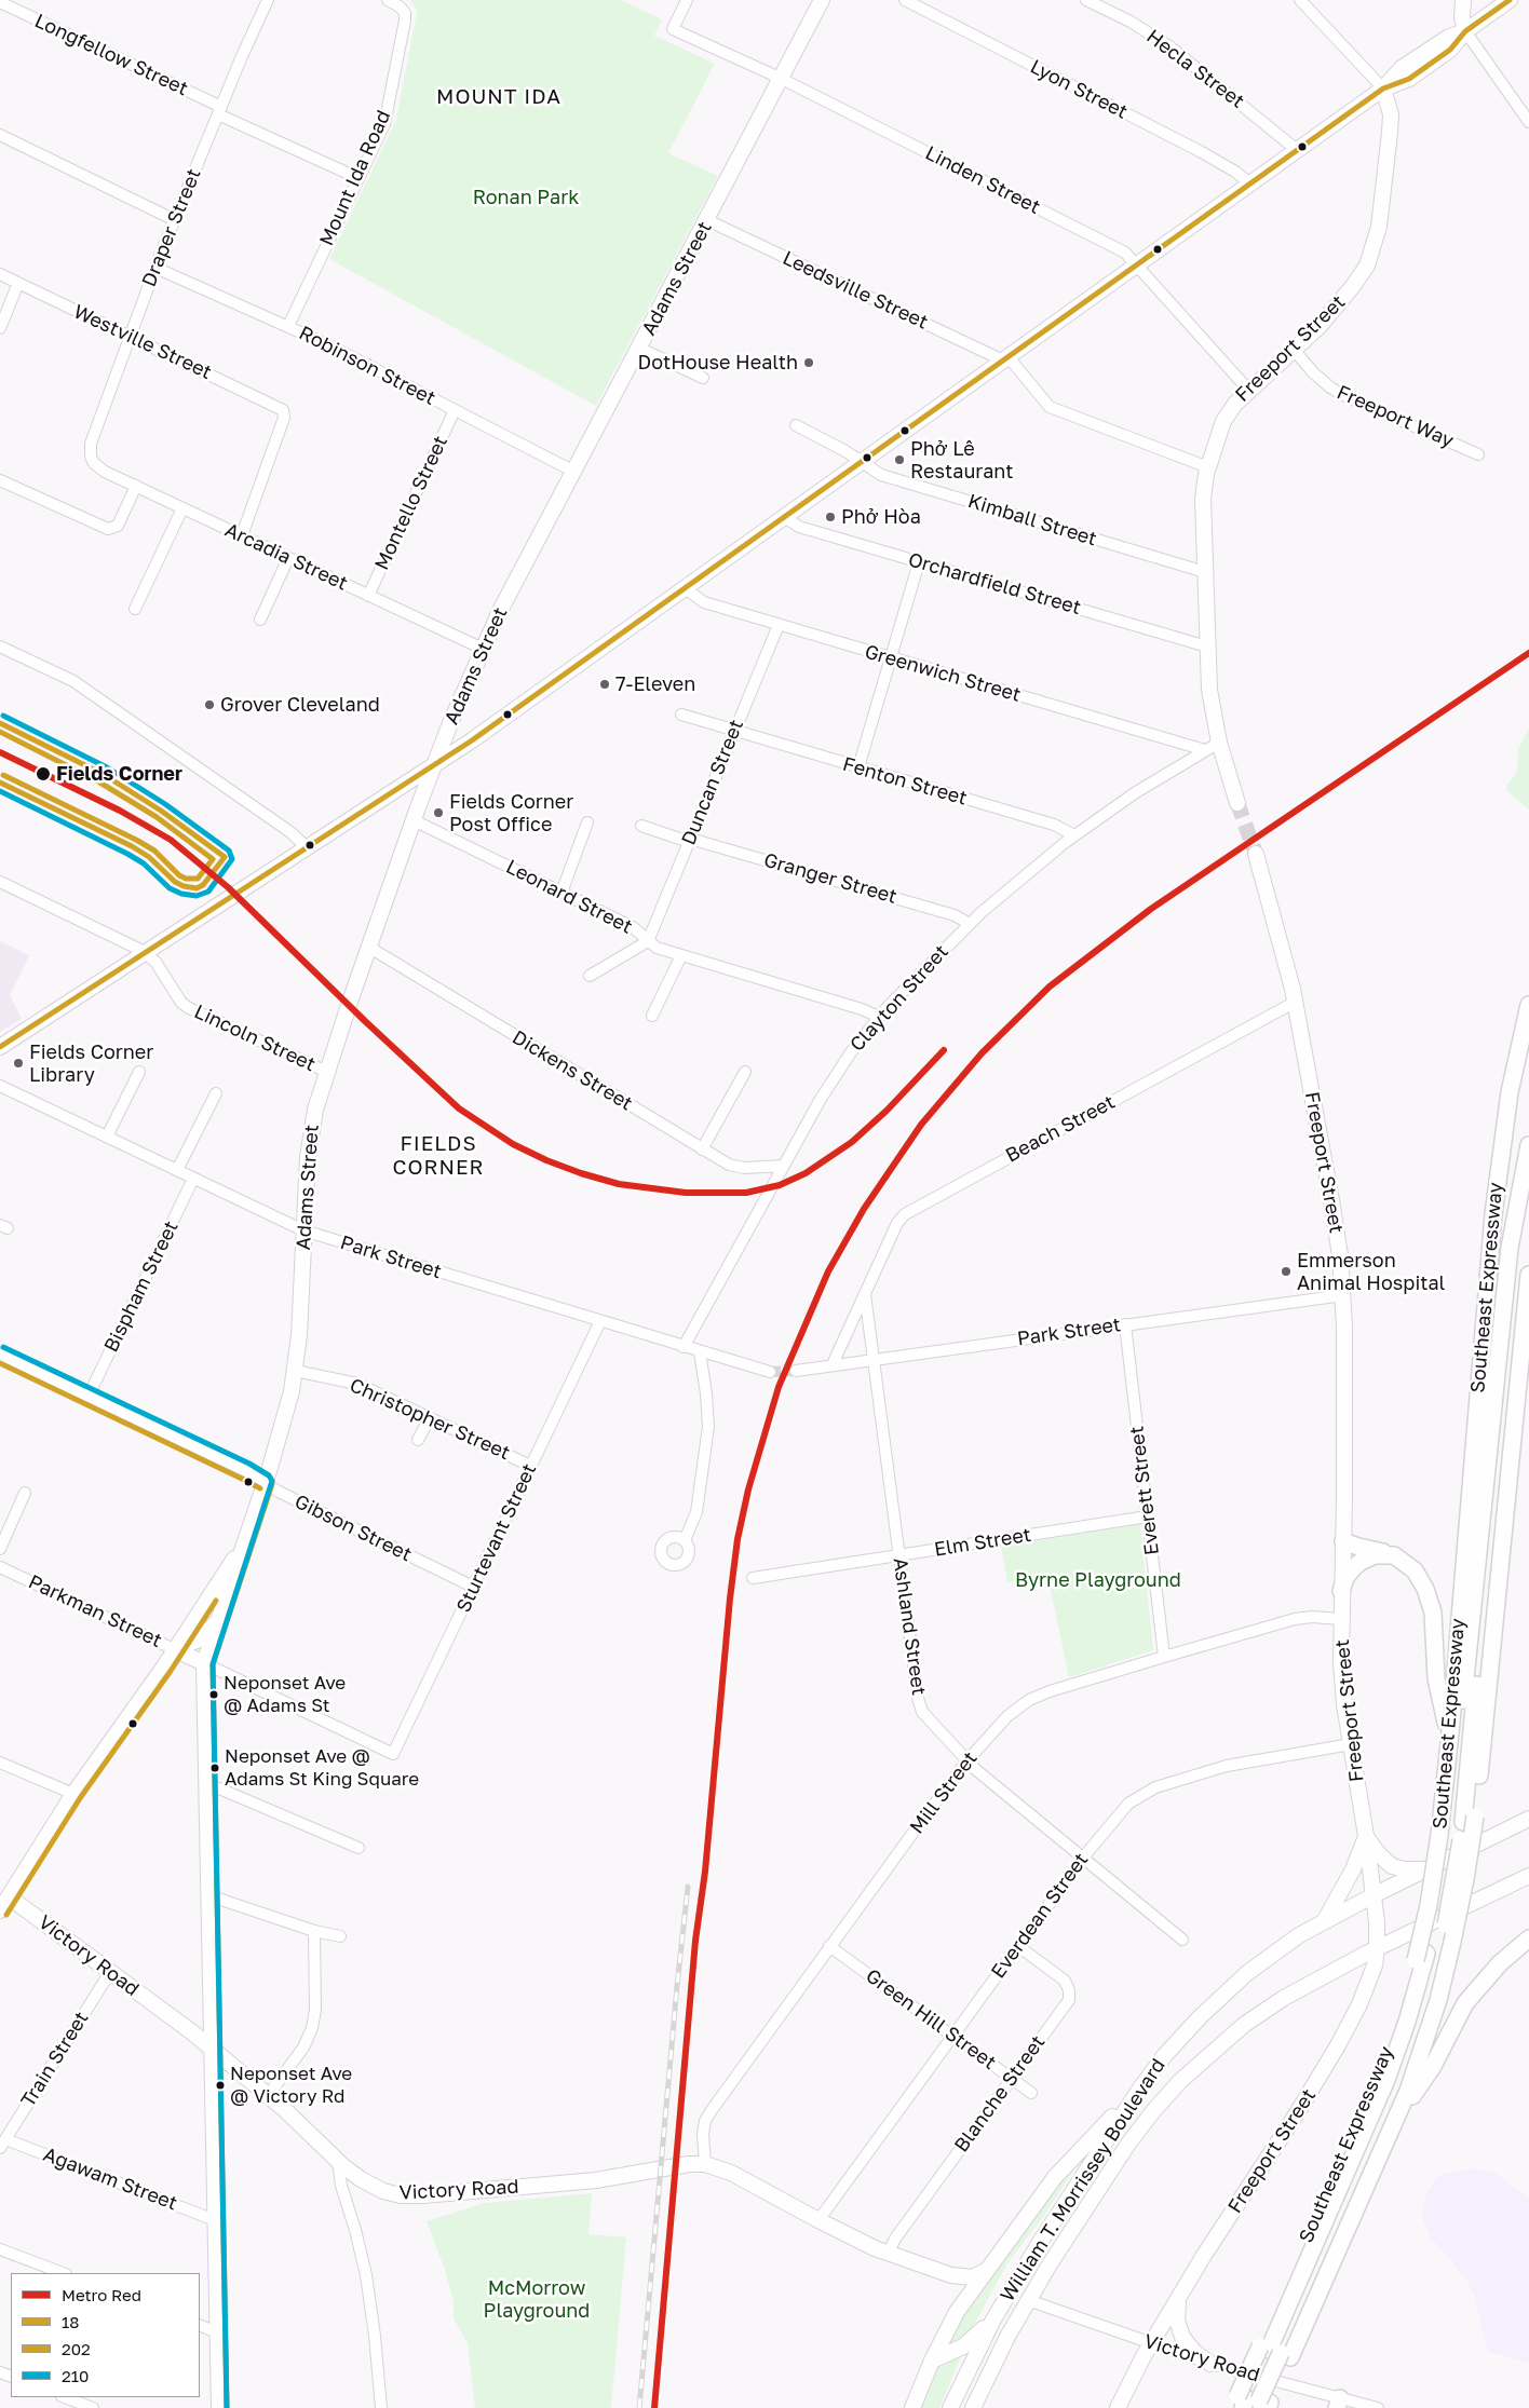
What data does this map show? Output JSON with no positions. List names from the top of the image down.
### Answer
{
  "streets": {
    "highway": ["Southeast Expressway"],
    "main road": [
      "Adams Street",
      "Freeport Street",
      "Parkman Street",
      "Victory Road",
      "William T. Morrissey Boulevard"
    ],
    "street": [
      "Longfellow Street",
      "Hecla Street",
      "Lyon Street",
      "Mount Ida Road",
      "Linden Street",
      "Draper Street",
      "Leedsville Street",
      "Westville Street",
      "Robinson Street",
      "Freeport Way",
      "Montello Street",
      "Kimball Street",
      "Arcadia Street",
      "Orchardfield Street",
      "Greenwich Street",
      "Fenton Street",
      "Duncan Street",
      "Granger Street",
      "Leonard Street",
      "Clayton Street",
      "Lincoln Street",
      "Dickens Street",
      "Beach Street",
      "Park Street",
      "Bispham Street",
      "Christopher Street",
      "Everett Street",
      "Gibson Street",
      "Sturtevant Street",
      "Elm Street",
      "Ashland Street",
      "Mill Street",
      "Everdean Street",
      "Green Hill Street",
      "Train Street",
      "Blanche Street",
      "Agawam Street"
    ]
  },
  "crossings": [
    ["Longfellow Street", "Mount Ida Road"],
    ["Longfellow Street", "Draper Street"],
    ["Mount Ida Road", "Robinson Street"],
    ["Linden Street", "Adams Street"],
    ["Linden Street", "Freeport Street"],
    ["Draper Street", "Westville Street"],
    ["Draper Street", "Robinson Street"],
    ["Draper Street", "Arcadia Street"],
    ["Adams Street", "Leedsville Street"],
    ["Adams Street", "Robinson Street"],
    ["Adams Street", "Arcadia Street"],
    ["Adams Street", "Leonard Street"],
    ["Adams Street", "Lincoln Street"],
    ["Adams Street", "Dickens Street"],
    ["Adams Street", "Park Street"],
    ["Adams Street", "Christopher Street"],
    ["Adams Street", "Gibson Street"],
    ["Adams Street", "Parkman Street"],
    ["Adams Street", "Victory Road"],
    ["Adams Street", "Agawam Street"],
    ["Westville Street", "Arcadia Street"],
    ["Freeport Street", "Freeport Way"],
    ["Freeport Street", "Kimball Street"],
    ["Freeport Street", "Orchardfield Street"],
    ["Freeport Street", "Clayton Street"],
    ["Freeport Street", "Beach Street"],
    ["Freeport Street", "Park Street"],
    ["Freeport Street", "Mill Street"],
    ["Freeport Street", "Everdean Street"],
    ["Freeport Street", "Victory Road"],
    ["Freeport Street", "William T. Morrissey Boulevard"],
    ["Robinson Street", "Montello Street"],
    ["Montello Street", "Arcadia Street"],
    ["Greenwich Street", "Duncan Street"],
    ["Greenwich Street", "Clayton Street"],
    ["Fenton Street", "Duncan Street"],
    ["Fenton Street", "Clayton Street"],
    ["Duncan Street", "Granger Street"],
    ["Duncan Street", "Leonard Street"],
    ["Granger Street", "Clayton Street"],
    ["Leonard Street", "Clayton Street"],
    ["Clayton Street", "Dickens Street"],
    ["Clayton Street", "Park Street"],
    ["Beach Street", "Park Street"],
    ["Park Street", "Bispham Street"],
    ["Park Street", "Everett Street"],
    ["Park Street", "Sturtevant Street"],
    ["Park Street", "Ashland Street"],
    ["Bispham Street", "Gibson Street"],
    ["Christopher Street", "Sturtevant Street"],
    ["Everett Street", "Elm Street"],
    ["Everett Street", "Mill Street"],
    ["Gibson Street", "Sturtevant Street"],
    ["Sturtevant Street", "Parkman Street"],
    ["Elm Street", "Ashland Street"],
    ["Ashland Street", "Mill Street"],
    ["Ashland Street", "Everdean Street"],
    ["Mill Street", "Victory Road"],
    ["Mill Street", "Green Hill Street"],
    ["Everdean Street", "Victory Road"],
    ["Everdean Street", "Green Hill Street"],
    ["Everdean Street", "Blanche Street"],
    ["Victory Road", "Train Street"],
    ["Victory Road", "Blanche Street"],
    ["Victory Road", "William T. Morrissey Boulevard"],
    ["Green Hill Street", "Blanche Street"],
    ["Train Street", "Agawam Street"]
  ],
  "districts": ["MOUNT IDA", "FIELDS CORNER"],
  "parks": ["Ronan Park", "Byrne Playground", "McMorrow Playground"],
  "places": [
    "DotHouse Health",
    "Phở Lê Restaurant",
    "Phở Hòa",
    "7-Eleven",
    "Grover Cleveland",
    "Fields Corner",
    "Fields Corner Post Office",
    "Fields Corner Library",
    "Emmerson Animal Hospital",
    "Neponset Ave @ Adams St",
    "Neponset Ave @ Adams St King Square",
    "Neponset Ave @ Victory Rd"
  ],
  "lines": [
    "transit line 18",
    "metro line Red",
    "transit line 210",
    "transit line 202"
  ],
  "legend": [
    "Metro Red",
    "18",
    "202",
    "210"
  ]
}
